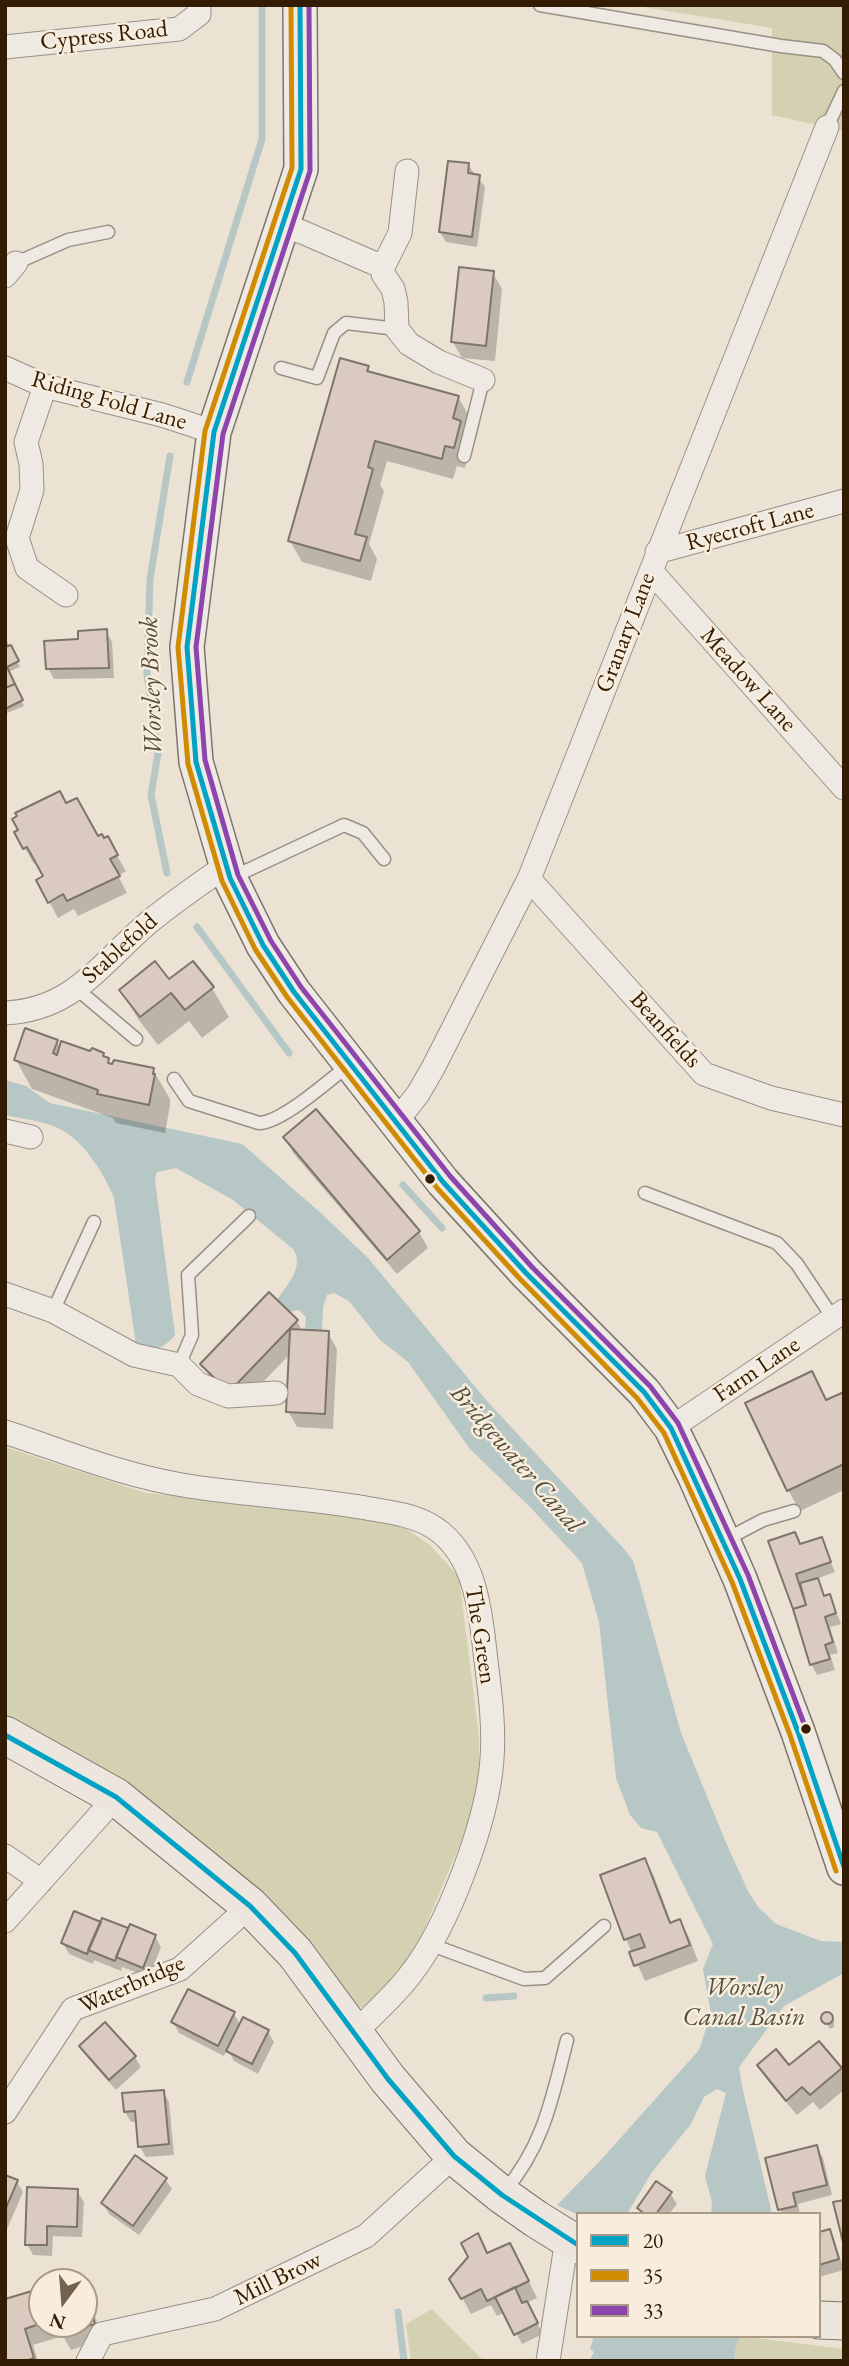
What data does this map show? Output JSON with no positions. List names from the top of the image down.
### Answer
{
  "streets": {
    "street": [
      "Cypress Road",
      "Riding Fold Lane",
      "Ryecroft Lane",
      "Granary Lane",
      "Meadow Lane",
      "Stablefold",
      "Beanfields",
      "Farm Lane",
      "The Green",
      "Waterbridge",
      "Mill Brow"
    ]
  },
  "crossings": [
    ["Ryecroft Lane", "Granary Lane"],
    ["Ryecroft Lane", "Meadow Lane"],
    ["Granary Lane", "Meadow Lane"],
    ["Granary Lane", "Beanfields"]
  ],
  "water": ["Worsley Brook", "Bridgewater Canal", "Worsley Canal Basin"],
  "lines": ["transit line 20", "transit line 35", "transit line 33"],
  "legend": ["20", "35", "33"],
  "north": "bottom"
}
